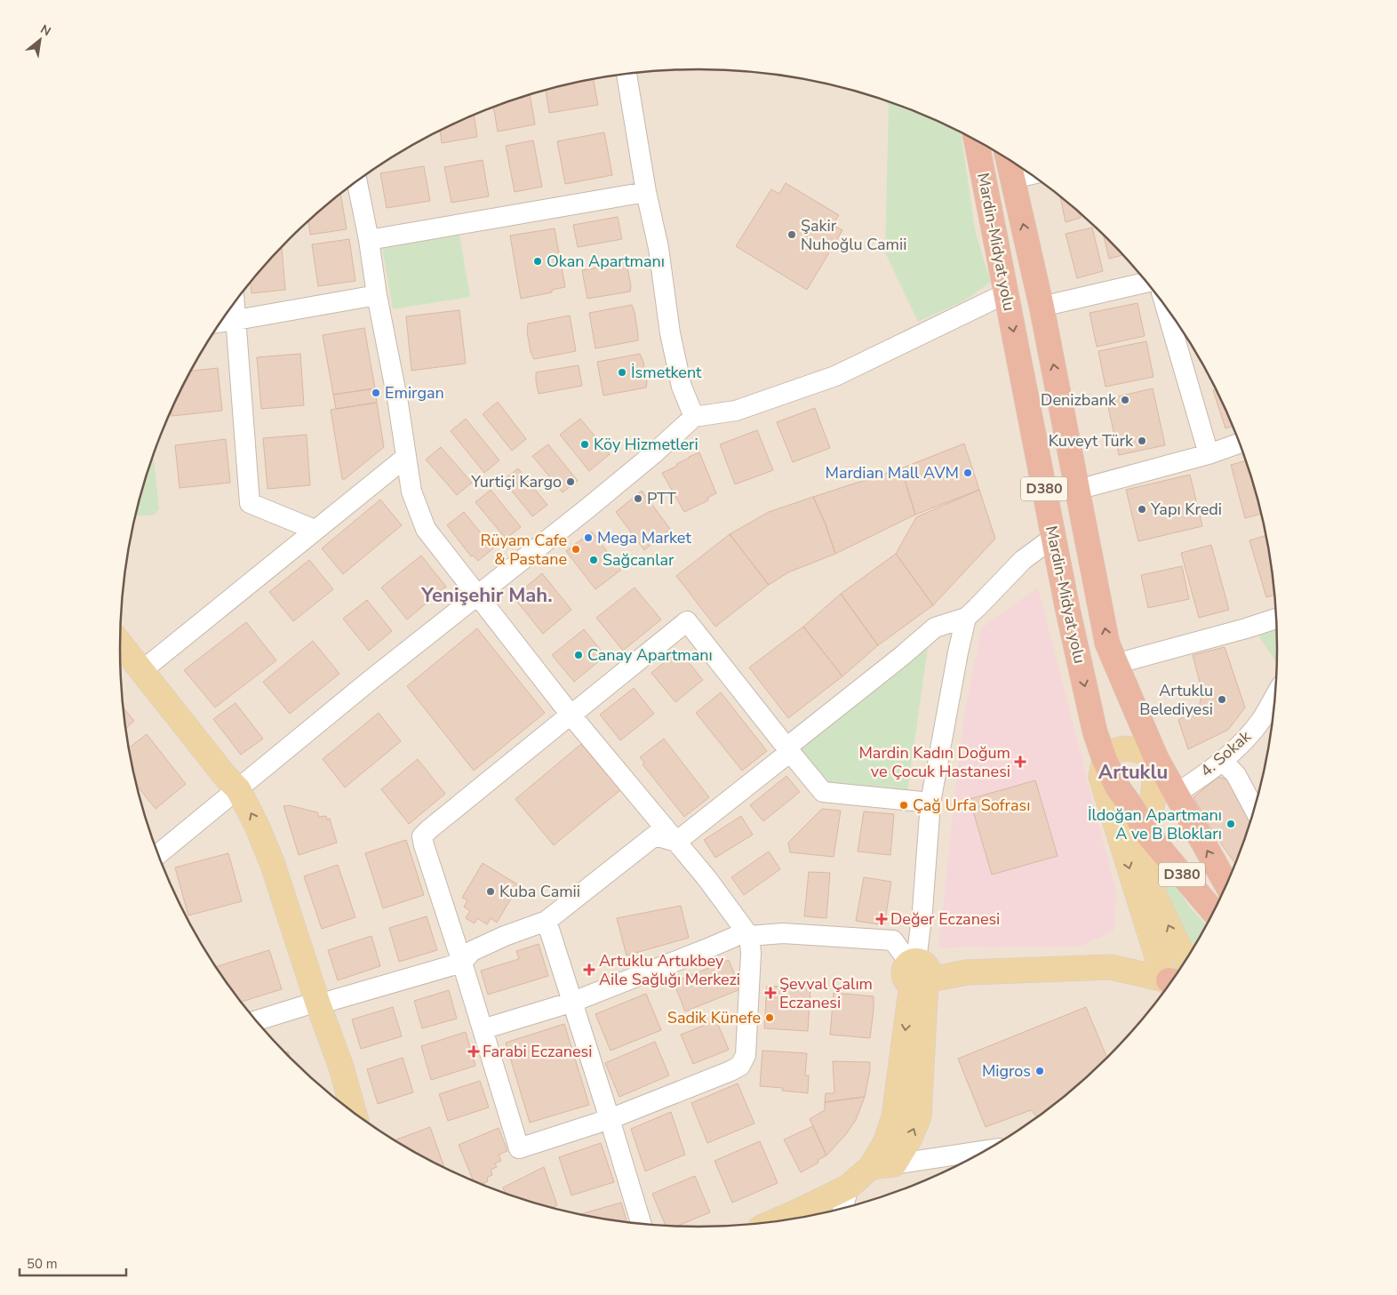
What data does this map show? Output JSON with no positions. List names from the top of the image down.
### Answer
{
  "streets": {
    "highway": ["Mardin-Midyat yolu", "D380"],
    "street": ["4. Sokak"]
  },
  "crossings": [
    ["Mardin-Midyat yolu", "4. Sokak"]
  ],
  "districts": ["Yenişehir Mah.", "Artuklu"],
  "places": {
    "other": [
      "Şakir Nuhoğlu Camii",
      "Okan Apartmanı",
      "İsmetkent",
      "Emirgan",
      "Denizbank",
      "Kuveyt Türk",
      "Köy Hizmetleri",
      "Mardian Mall AVM",
      "Yurtiçi Kargo",
      "PTT",
      "Yapı Kredi",
      "Mega Market",
      "Rüyam Cafe & Pastane",
      "Sağcanlar",
      "Canay Apartmanı",
      "Artuklu Belediyesi",
      "Çağ Urfa Sofrası",
      "İldoğan Apartmanı A ve B Blokları",
      "Kuba Camii",
      "Sadik Künefe",
      "Migros"
    ],
    "health": [
      "Mardin Kadın Doğum ve Çocuk Hastanesi",
      "Değer Eczanesi",
      "Artuklu Artukbey Aile Sağlığı Merkezi",
      "Şevval Çalım Eczanesi",
      "Farabi Eczanesi"
    ]
  },
  "scale_bar": "50 m",
  "north": "top right"
}
